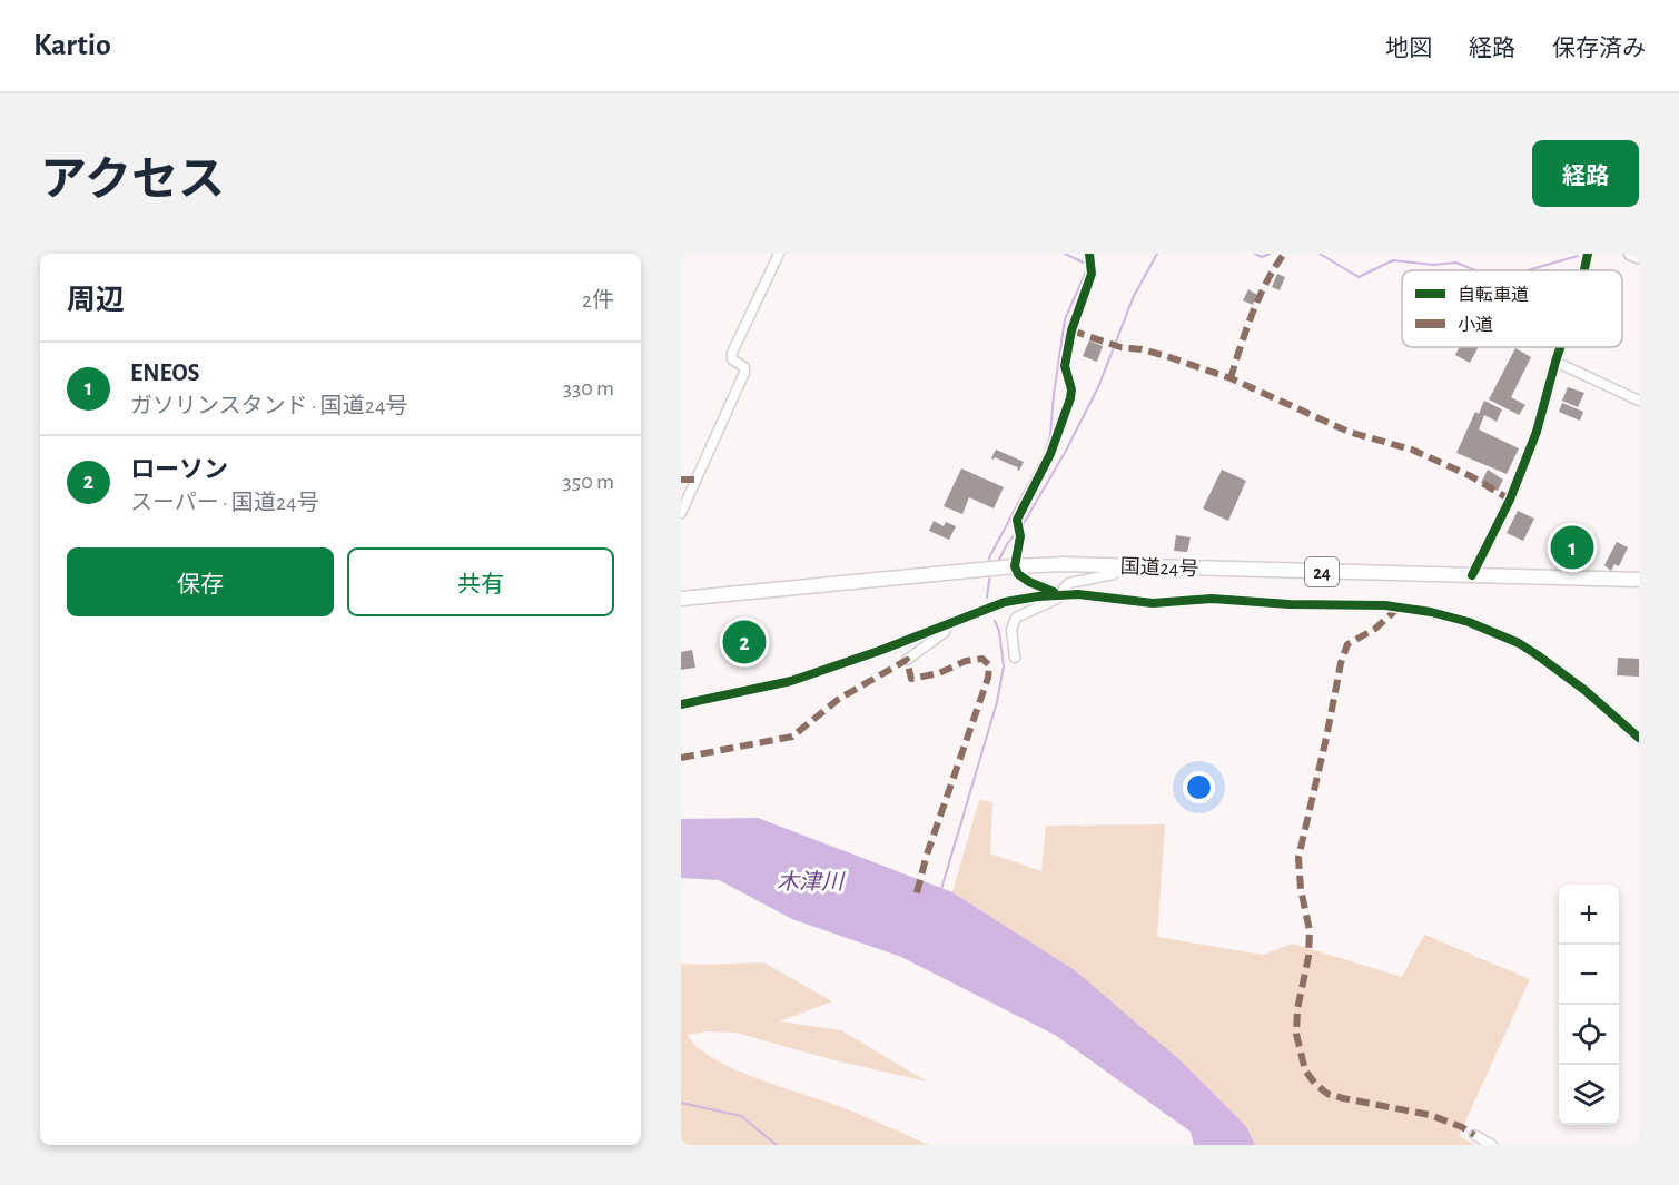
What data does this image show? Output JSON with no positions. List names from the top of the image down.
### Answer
{
  "streets": {
    "highway": ["国道24号", "24"]
  },
  "water": ["木津川"],
  "legend": ["自転車道", "小道"],
  "page": {
    "header": "Kartio",
    "nav": ["地図", "経路", "保存済み"],
    "title": "アクセス",
    "buttons": [
      "経路",
      ["保存", "共有"]
    ],
    "heading": ["周辺", "2件"],
    "list": [
      {
        "mark": "1",
        "name": "ENEOS",
        "note": "ガソリンスタンド · 国道24号",
        "value": "330 m"
      },
      {
        "mark": "2",
        "name": "ローソン",
        "note": "スーパー · 国道24号",
        "value": "350 m"
      }
    ],
    "pins": ["1", "2"],
    "map_buttons": ["+", "−"]
  }
}
